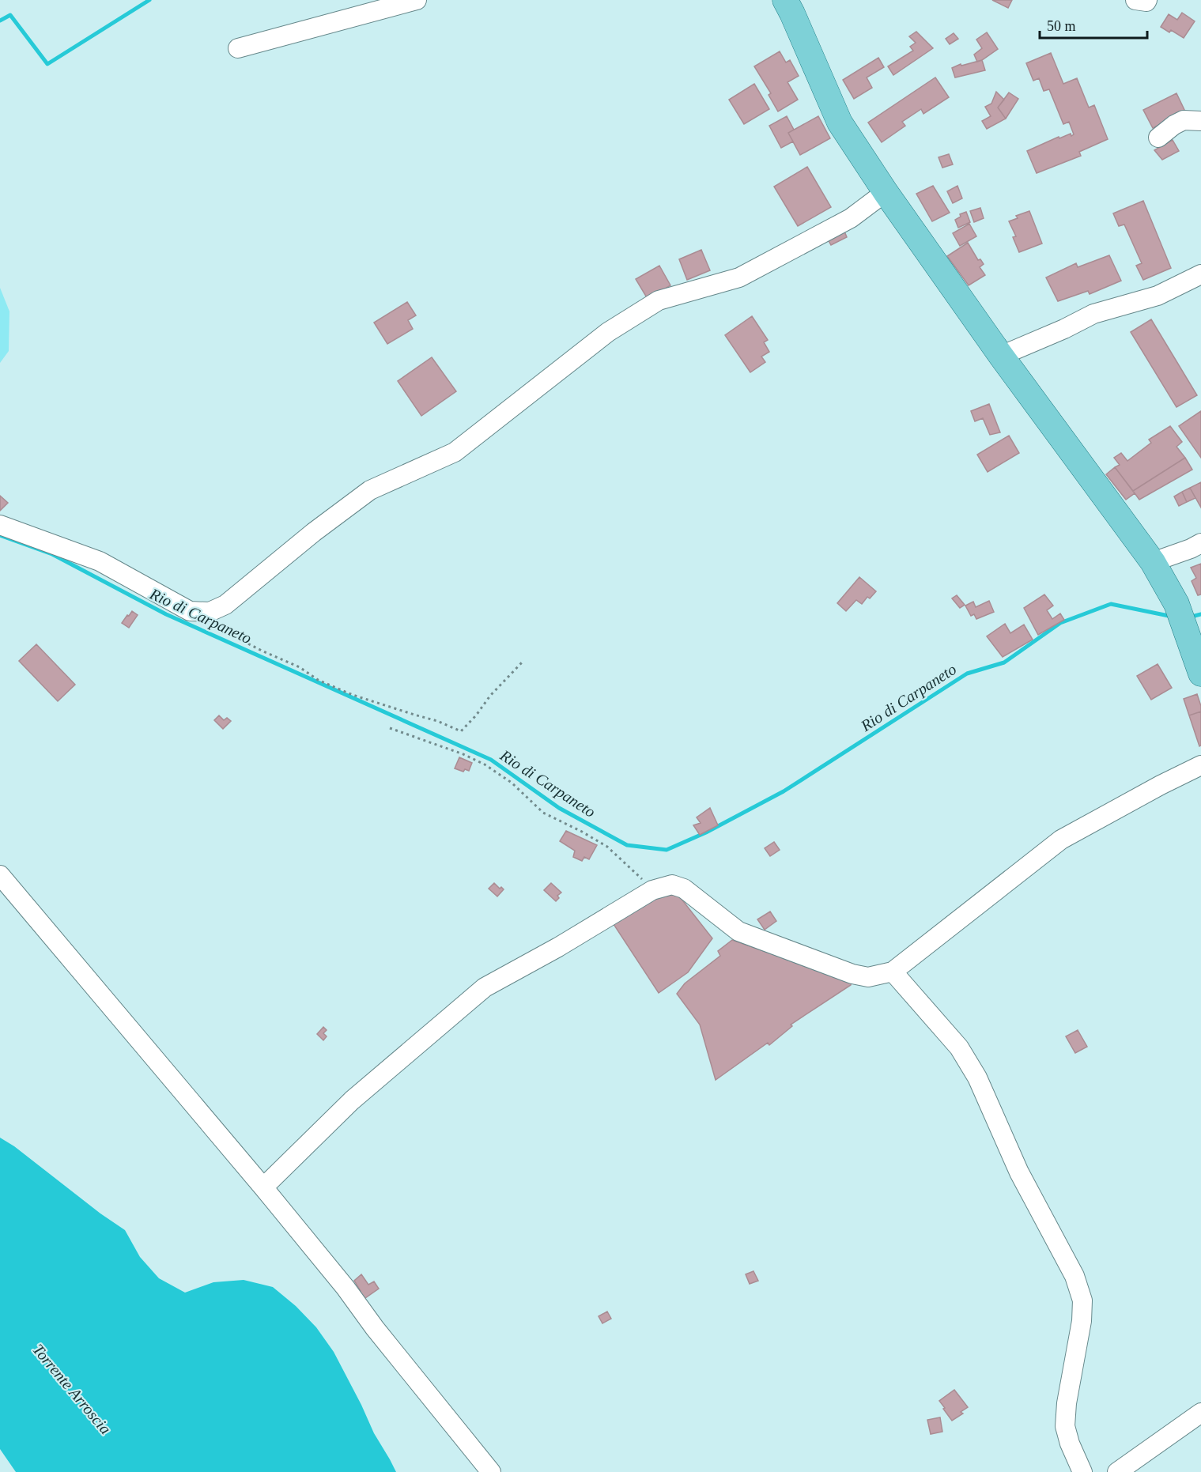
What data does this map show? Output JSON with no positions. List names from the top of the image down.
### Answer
{
  "water": ["Rio di Carpaneto", "Torrente Arroscia"],
  "scale_bar": "50 m"
}
